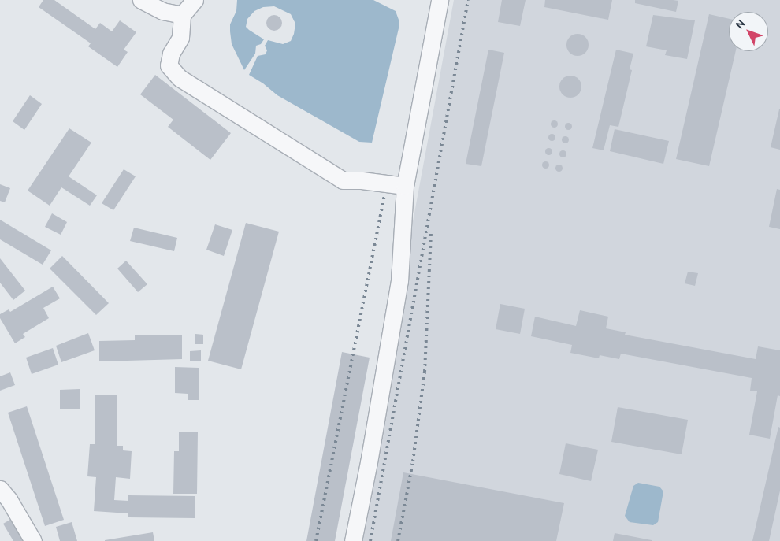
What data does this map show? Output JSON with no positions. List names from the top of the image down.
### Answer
{
  "north": "top left"
}
